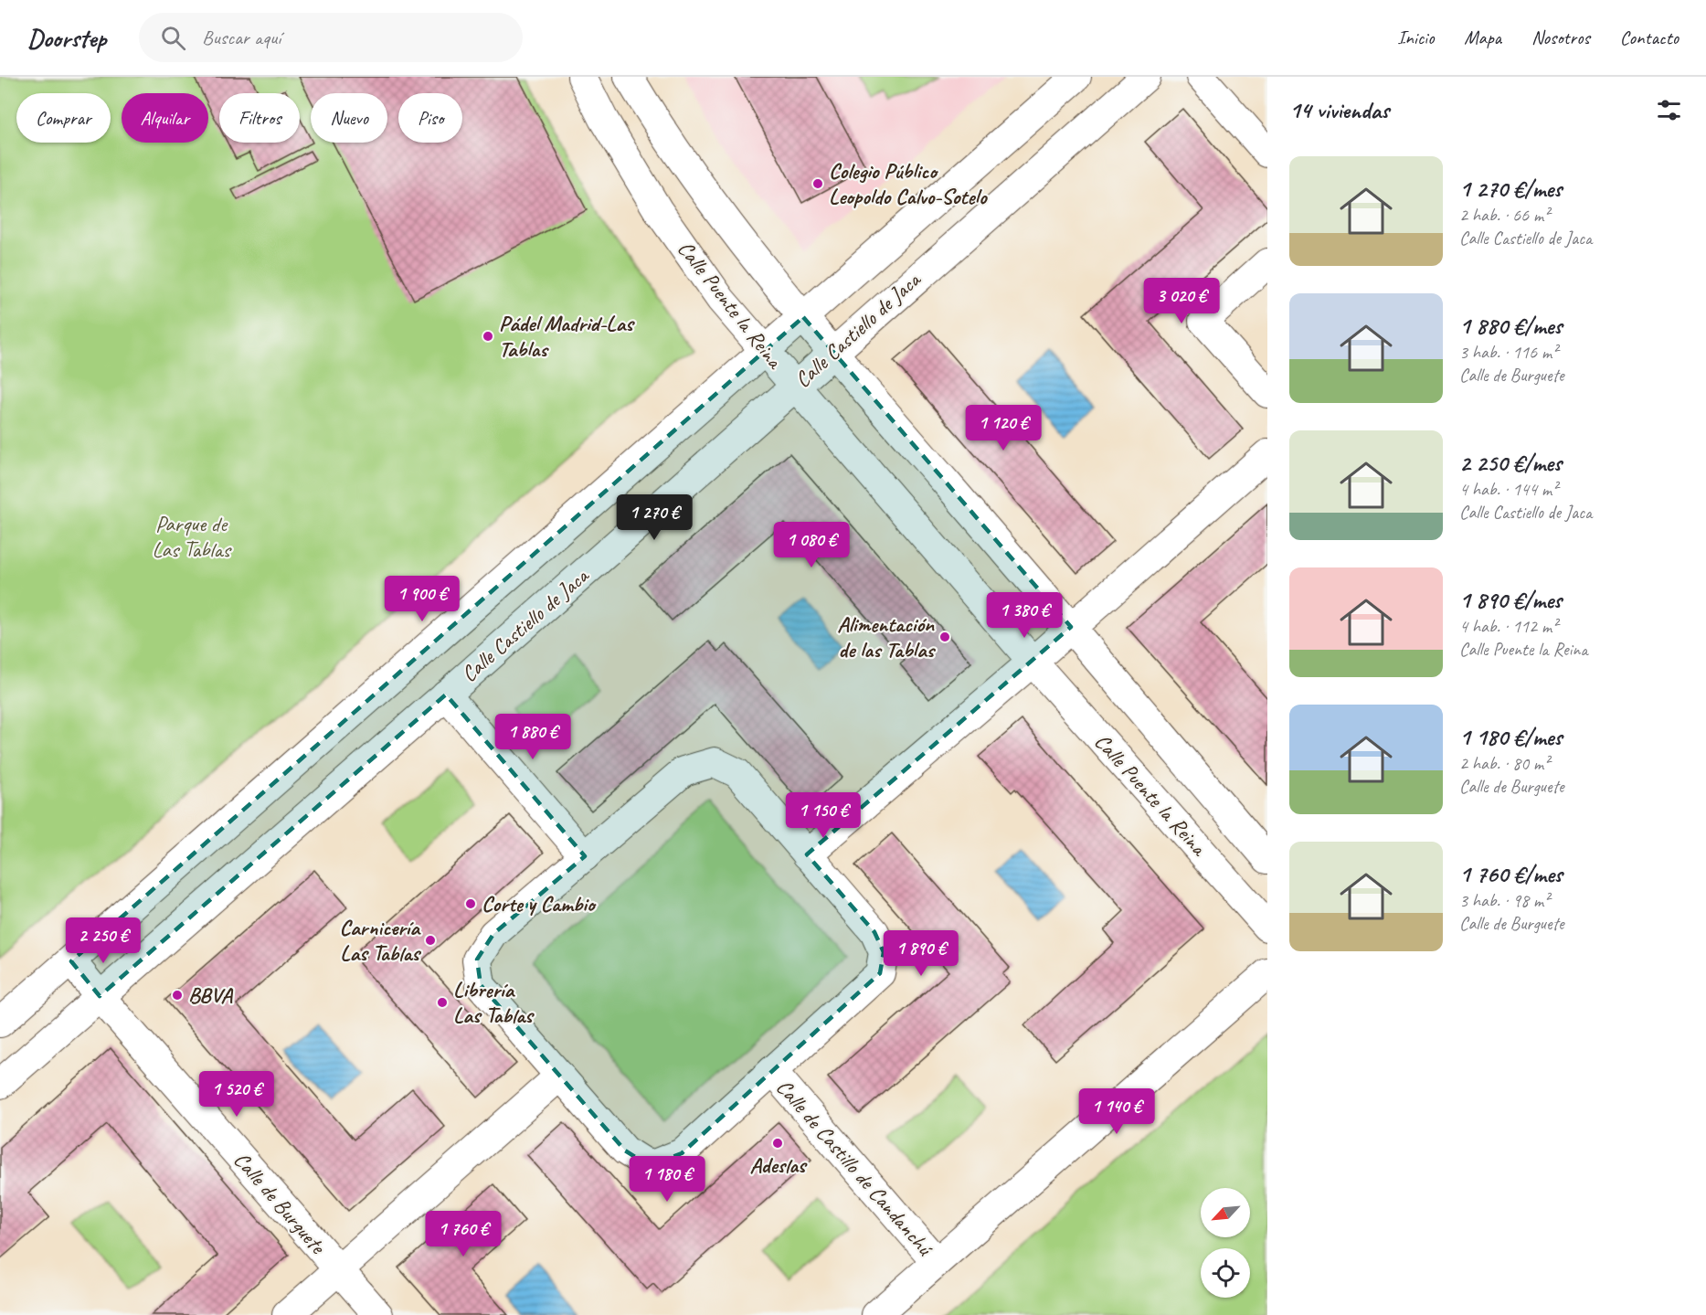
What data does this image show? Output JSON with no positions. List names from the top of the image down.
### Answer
{
  "streets": {
    "street": [
      "Calle Puente la Reina",
      "Calle Castiello de Jaca",
      "Calle de Castillo de Candanchú",
      "Calle de Burguete"
    ]
  },
  "crossings": [
    ["Calle Puente la Reina", "Calle Castiello de Jaca"],
    ["Calle Castiello de Jaca", "Calle de Burguete"]
  ],
  "parks": ["Parque de Las Tablas"],
  "places": [
    "Colegio Público Leopoldo Calvo-Sotelo",
    "Pádel Madrid-Las Tablas",
    "Alimentación de las Tablas",
    "Corte y Cambio",
    "Carnicería Las Tablas",
    "BBVA",
    "Librería Las Tablas",
    "Adeslas"
  ],
  "north": "bottom left",
  "page": {
    "header": "Doorstep",
    "search": "Buscar aquí",
    "nav": [
      "Inicio",
      "Mapa",
      "Nosotros",
      "Contacto"
    ],
    "heading": "14 viviendas",
    "chip": [
      "Comprar",
      "Alquilar",
      "Filtros",
      "Nuevo",
      "Piso"
    ],
    "list": [
      {
        "name": "1 270 €/mes",
        "note": "2 hab. · 66 m² · Calle Castiello de Jaca"
      },
      {
        "name": "1 880 €/mes",
        "note": "3 hab. · 116 m² · Calle de Burguete"
      },
      {
        "name": "2 250 €/mes",
        "note": "4 hab. · 144 m² · Calle Castiello de Jaca"
      },
      {
        "name": "1 890 €/mes",
        "note": "4 hab. · 112 m² · Calle Puente la Reina"
      },
      {
        "name": "1 180 €/mes",
        "note": "2 hab. · 80 m² · Calle de Burguete"
      },
      {
        "name": "1 760 €/mes",
        "note": "3 hab. · 98 m² · Calle de Burguete"
      }
    ],
    "price": [
      "3 020 €",
      "1 120 €",
      "1 270 €",
      "1 080 €",
      "1 900 €",
      "1 380 €",
      "1 880 €",
      "1 150 €",
      "2 250 €",
      "1 890 €",
      "1 520 €",
      "1 140 €",
      "1 180 €",
      "1 760 €"
    ]
  }
}
